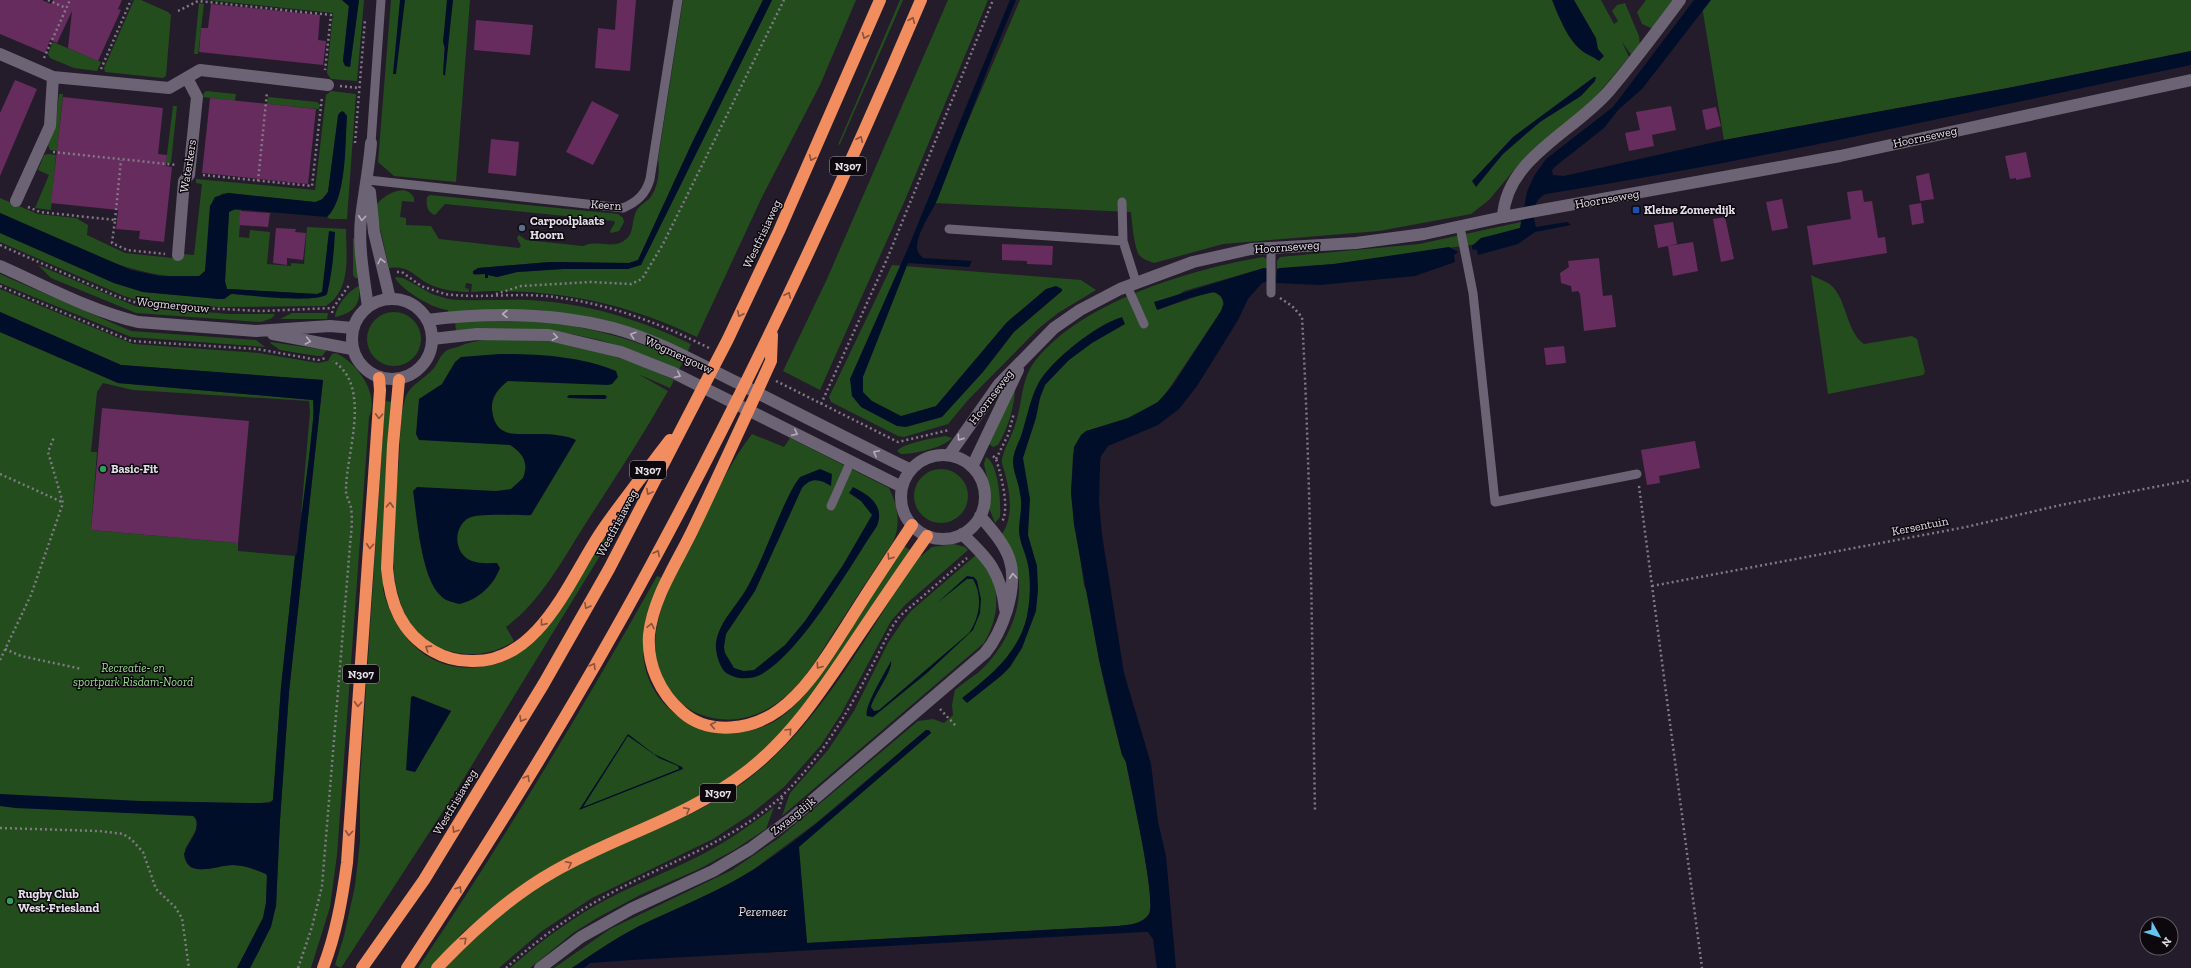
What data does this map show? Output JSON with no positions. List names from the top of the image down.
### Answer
{
  "streets": {
    "highway": ["N307", "Westfrisiaweg"],
    "street": [
      "Hoornseweg",
      "Waterkers",
      "Wogmergouw",
      "Zwaagdijk"
    ],
    "lane": ["Keern"],
    "path": ["Kersentuin"]
  },
  "crossings": [
    ["Hoornseweg", "N307"],
    ["Hoornseweg", "Wogmergouw"],
    ["Hoornseweg", "Zwaagdijk"],
    ["N307", "Westfrisiaweg"],
    ["N307", "Wogmergouw"],
    ["N307", "Zwaagdijk"],
    ["Wogmergouw", "Zwaagdijk"]
  ],
  "water": ["Peremeer"],
  "parks": ["Recreatie- en sportpark Risdam-Noord"],
  "places": {
    "transit": ["Kleine Zomerdijk"],
    "other": ["Carpoolplaats Hoorn", "Basic-Fit", "Rugby Club West-Friesland"]
  },
  "north": "bottom right"
}
